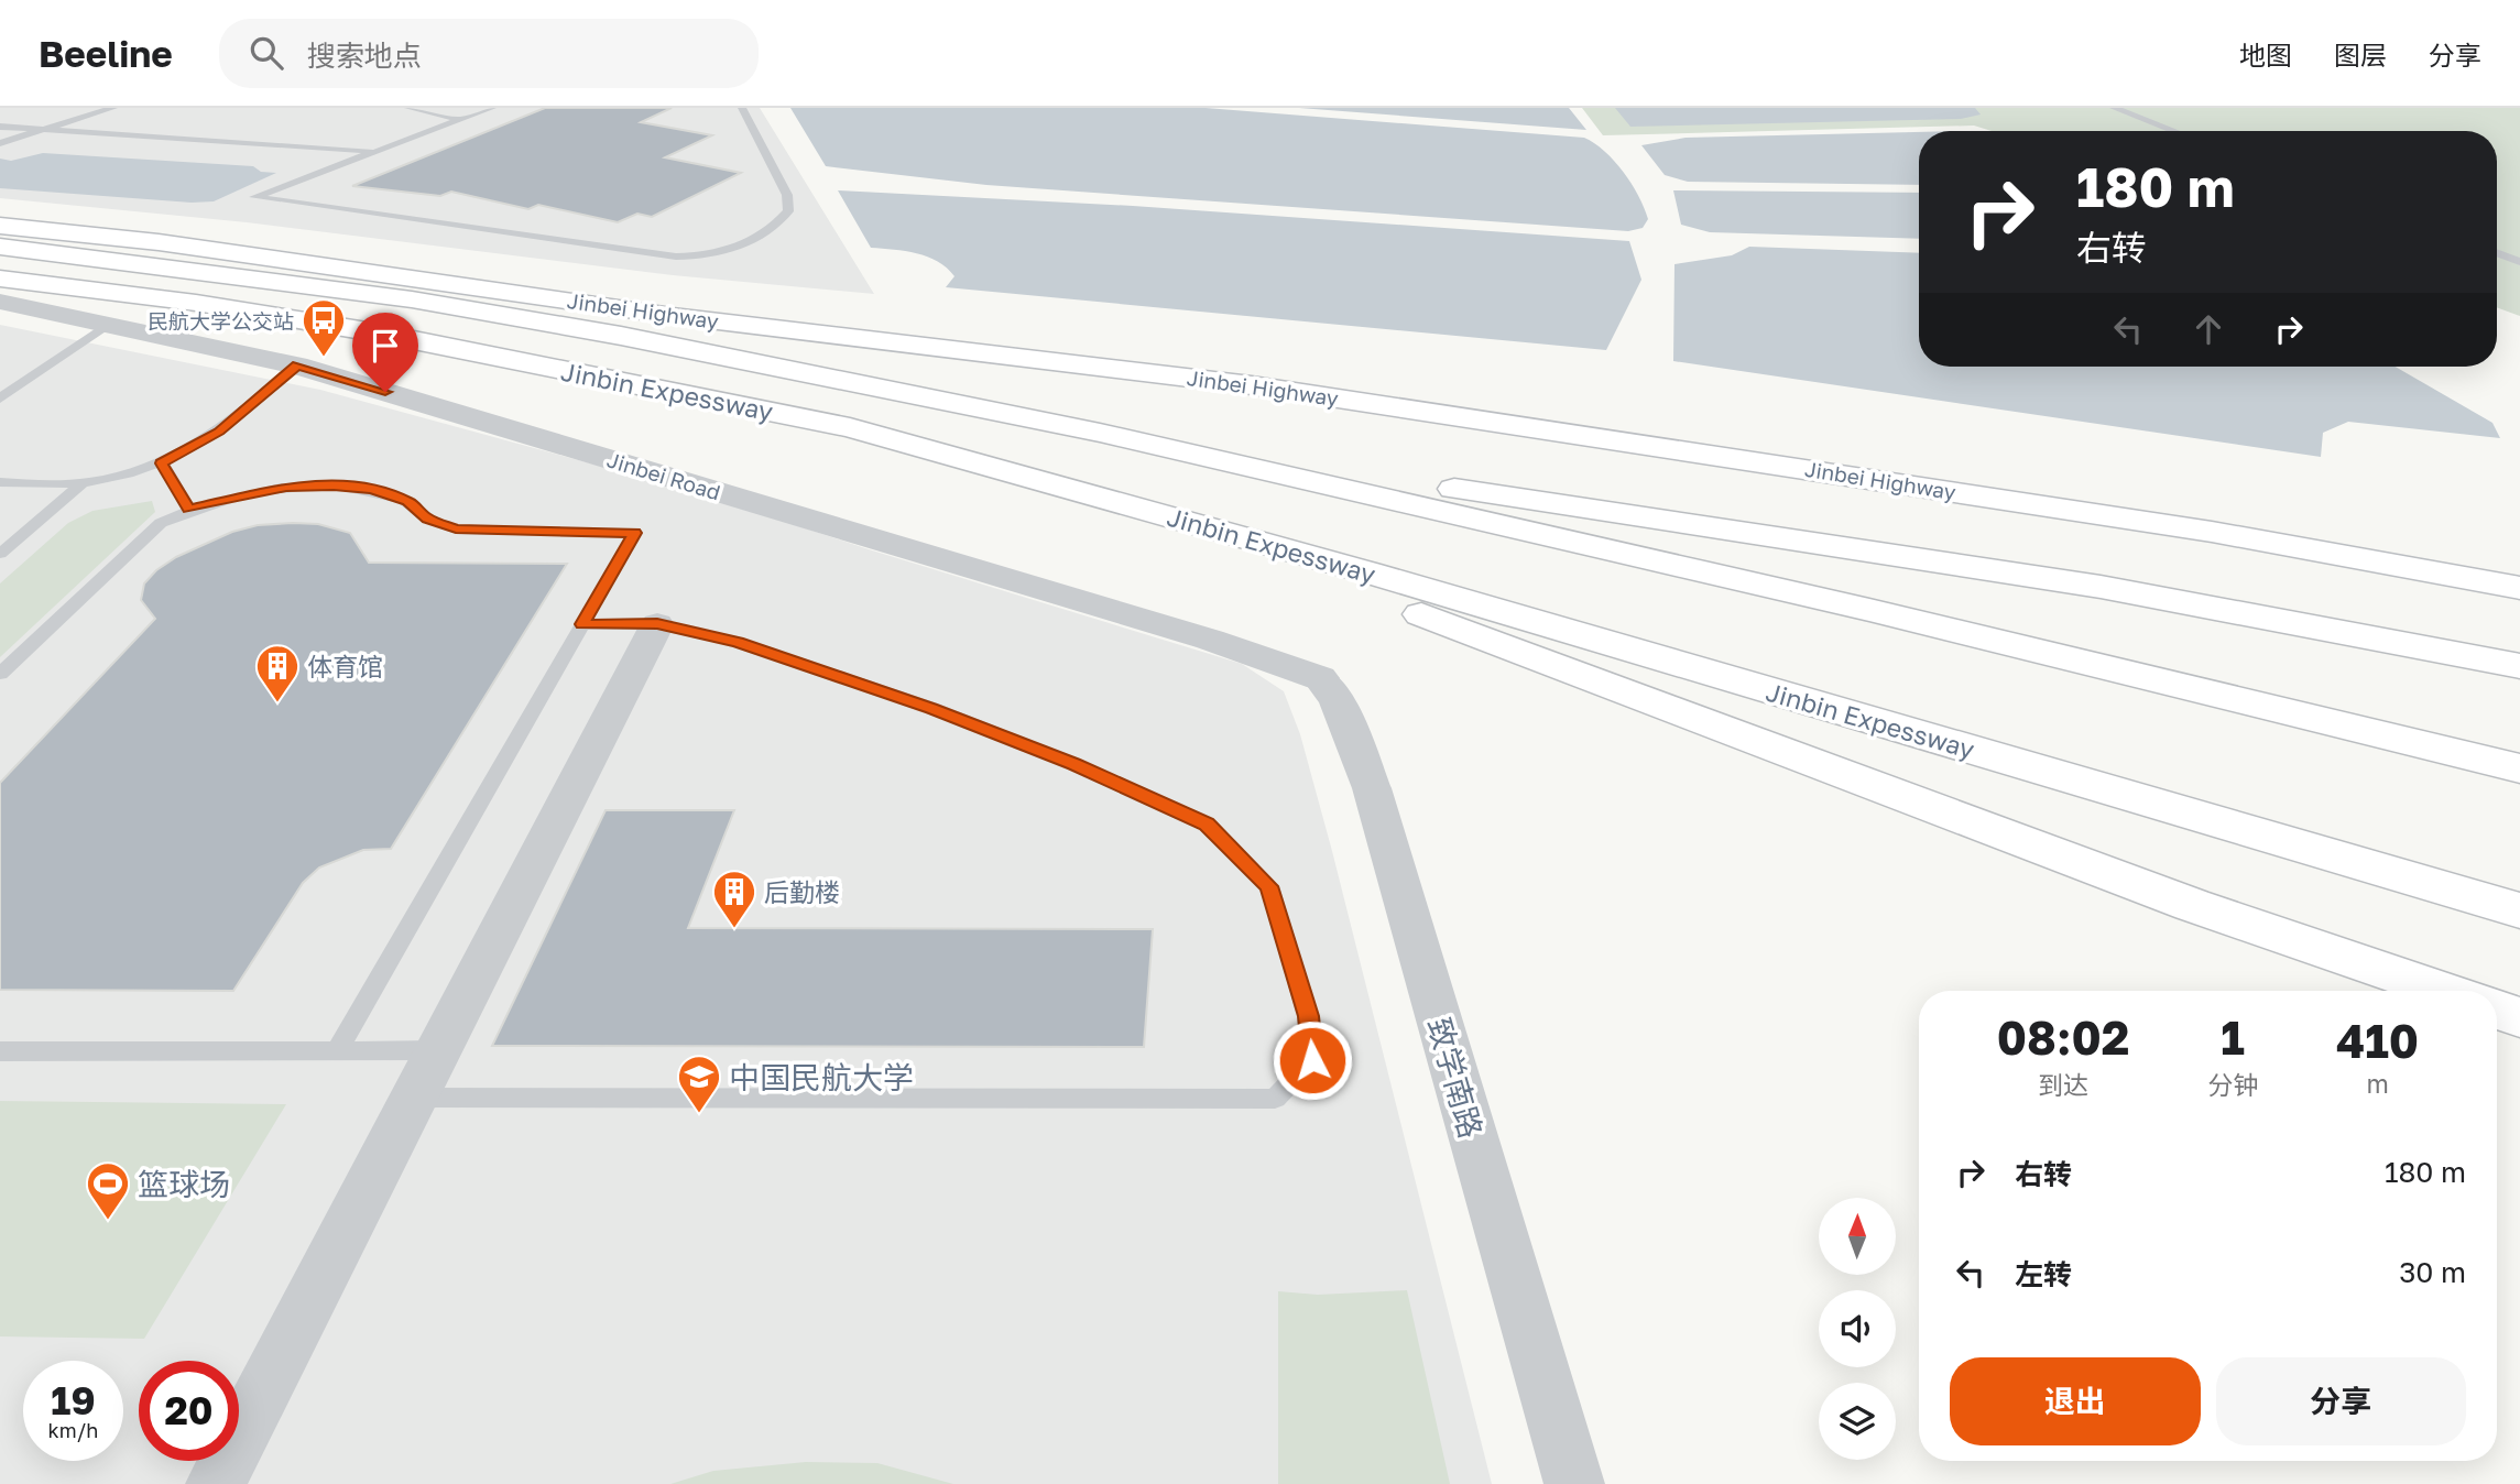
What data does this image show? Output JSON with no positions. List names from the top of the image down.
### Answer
{
  "streets": {
    "main road": ["Jinbei Highway", "Jinbin Expessway"],
    "street": ["Jinbei Road", "致学南路"]
  },
  "crossings": [
    ["Jinbei Road", "致学南路"]
  ],
  "places": {
    "bus stop": ["民航大学公交站"],
    "building": ["体育馆", "后勤楼"],
    "school or university": ["中国民航大学"],
    "sports": ["篮球场"]
  },
  "north": "top",
  "page": {
    "header": "Beeline",
    "search": "搜索地点",
    "nav": ["地图", "图层", "分享"],
    "turn": ["180 m", "右转"],
    "eta": [
      "08:02",
      "到达",
      "1",
      "分钟",
      "410",
      "m"
    ],
    "list": [
      {
        "name": "右转",
        "value": "180 m"
      },
      {
        "name": "左转",
        "value": "30 m"
      }
    ],
    "buttons": ["退出", "分享"],
    "speed": "19 km/h",
    "limit": "20"
  }
}
